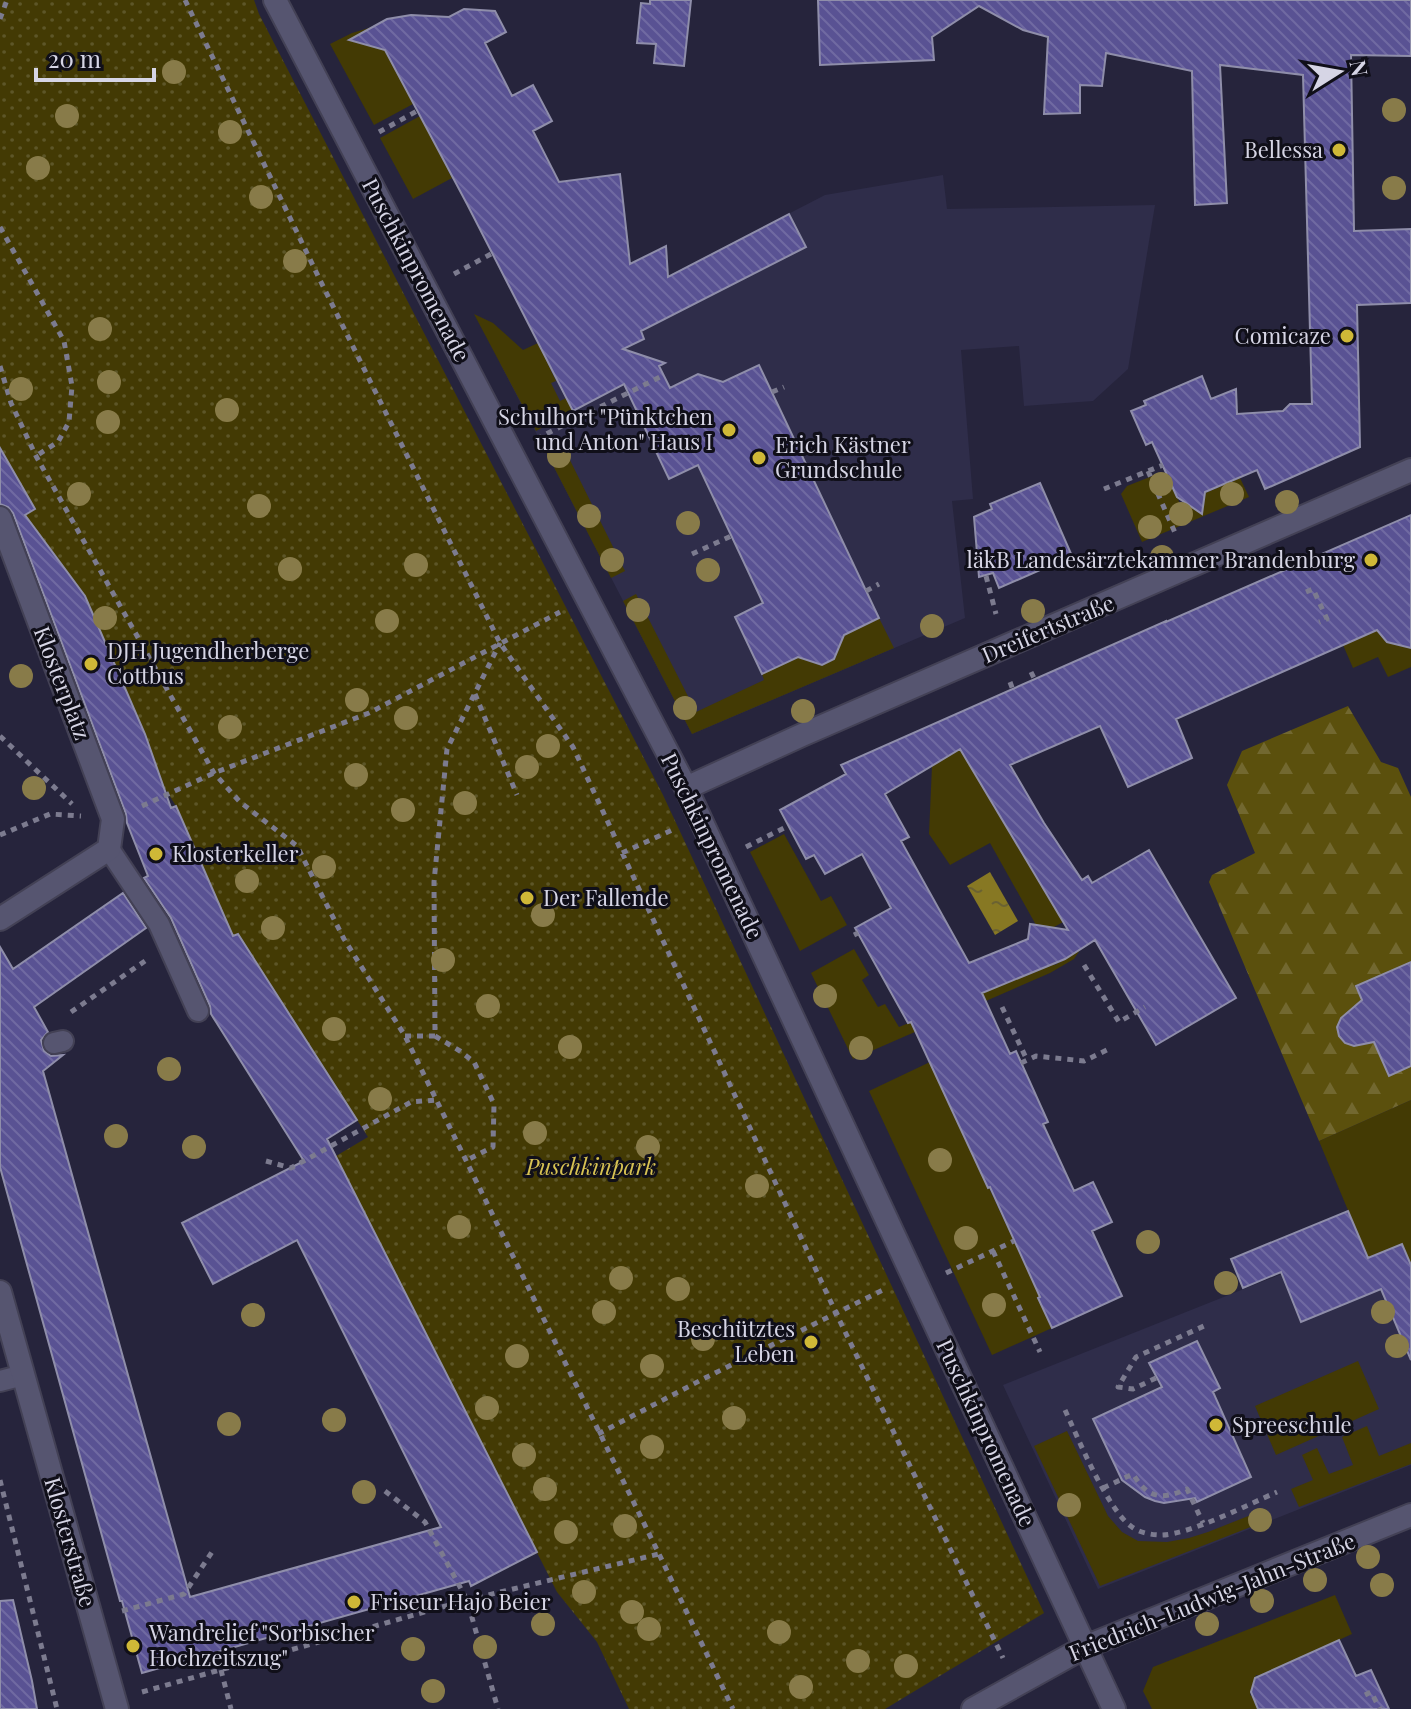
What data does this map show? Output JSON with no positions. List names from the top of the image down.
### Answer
{
  "streets": {
    "street": [
      "Puschkinpromenade",
      "Dreifertstraße",
      "Klosterplatz",
      "Klosterstraße",
      "Friedrich-Ludwig-Jahn-Straße"
    ]
  },
  "crossings": [
    ["Puschkinpromenade", "Dreifertstraße"],
    ["Puschkinpromenade", "Friedrich-Ludwig-Jahn-Straße"]
  ],
  "parks": ["Puschkinpark"],
  "places": [
    "Bellessa",
    "Comicaze",
    "Schulhort \"Pünktchen und Anton\" Haus I",
    "Erich Kästner Grundschule",
    "läkB Landesärztekammer Brandenburg",
    "DJH Jugendherberge Cottbus",
    "Klosterkeller",
    "Der Fallende",
    "Beschütztes Leben",
    "Spreeschule",
    "Friseur Hajo Beier",
    "Wandrelief \"Sorbischer Hochzeitszug\""
  ],
  "scale_bar": "20 m",
  "north": "right"
}
